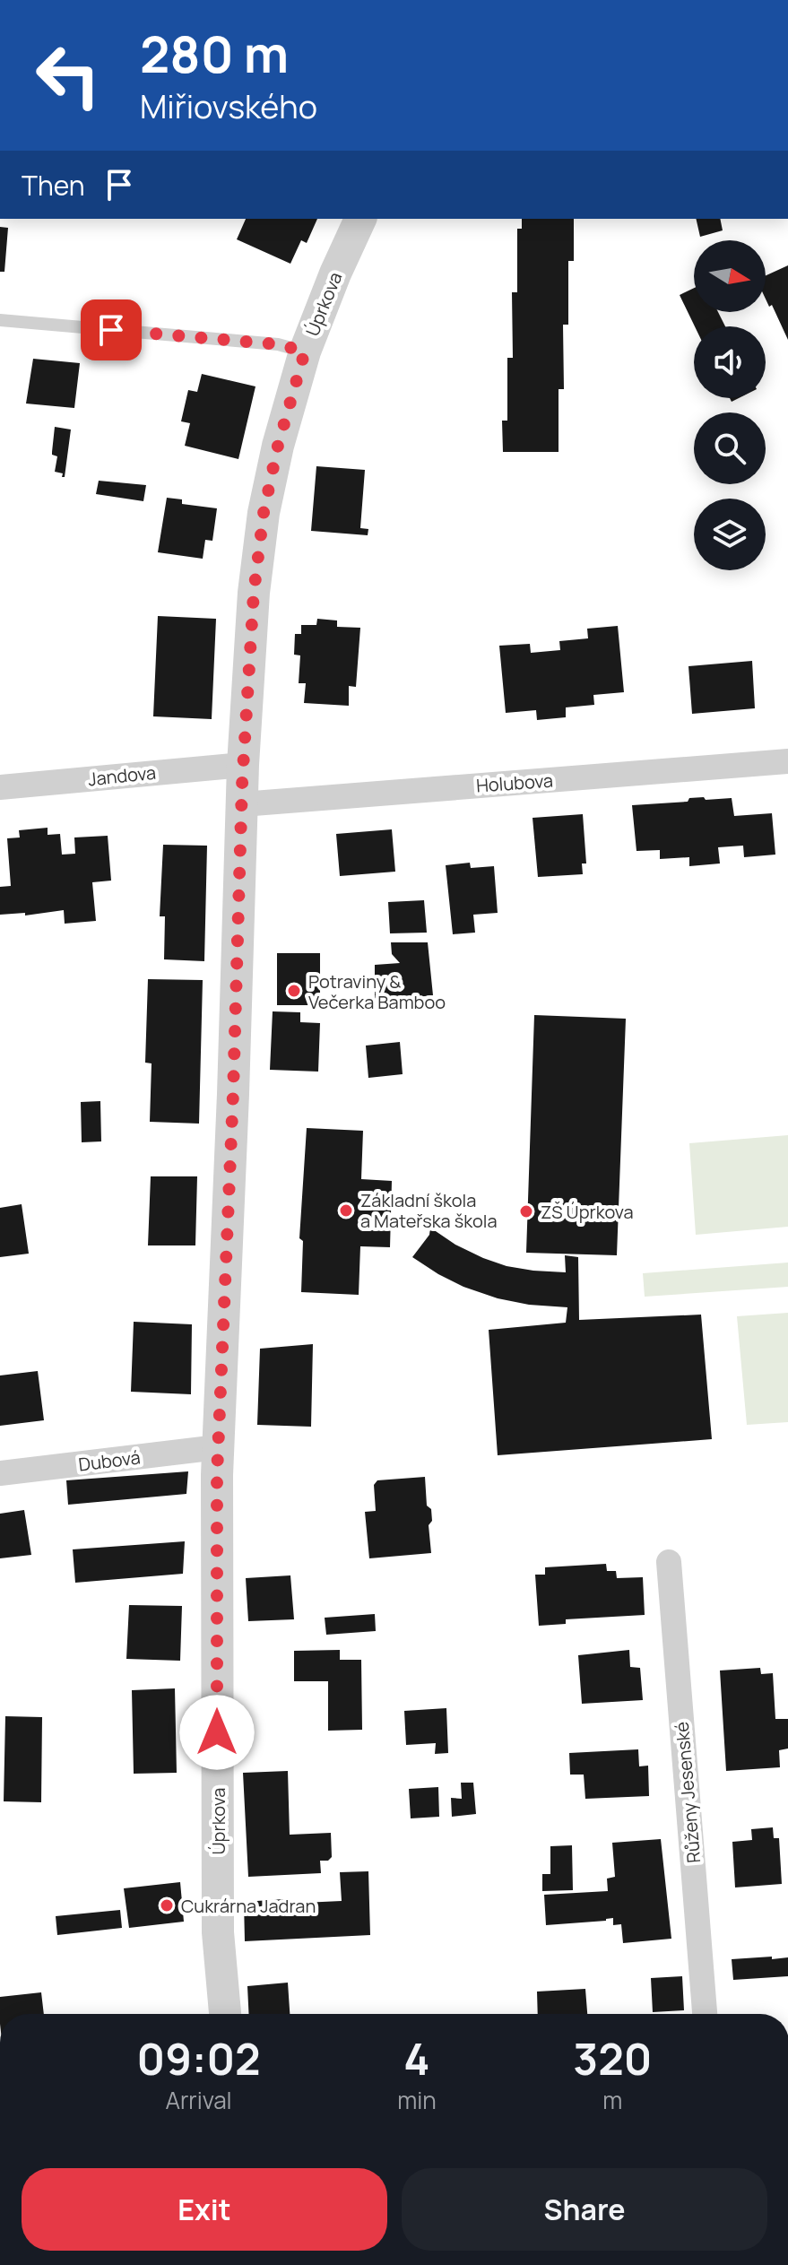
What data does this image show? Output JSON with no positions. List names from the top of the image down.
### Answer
{
  "streets": {
    "street": [
      "Úprkova",
      "Jandova",
      "Holubova",
      "Dubová",
      "Růženy Jesenské"
    ]
  },
  "crossings": [
    ["Úprkova", "Jandova"],
    ["Úprkova", "Holubova"],
    ["Úprkova", "Dubová"]
  ],
  "places": [
    "Potraviny & Večerka Bamboo",
    "Základní škola a Mateřska škola",
    "ZŠ Úprkova",
    "Cukrárna Jadran"
  ],
  "north": "right",
  "page": {
    "turn": ["280 m", "Miřiovského"],
    "then": "Then",
    "eta": [
      "09:02",
      "Arrival",
      "4",
      "min",
      "320",
      "m"
    ],
    "buttons": ["Exit", "Share"]
  }
}
